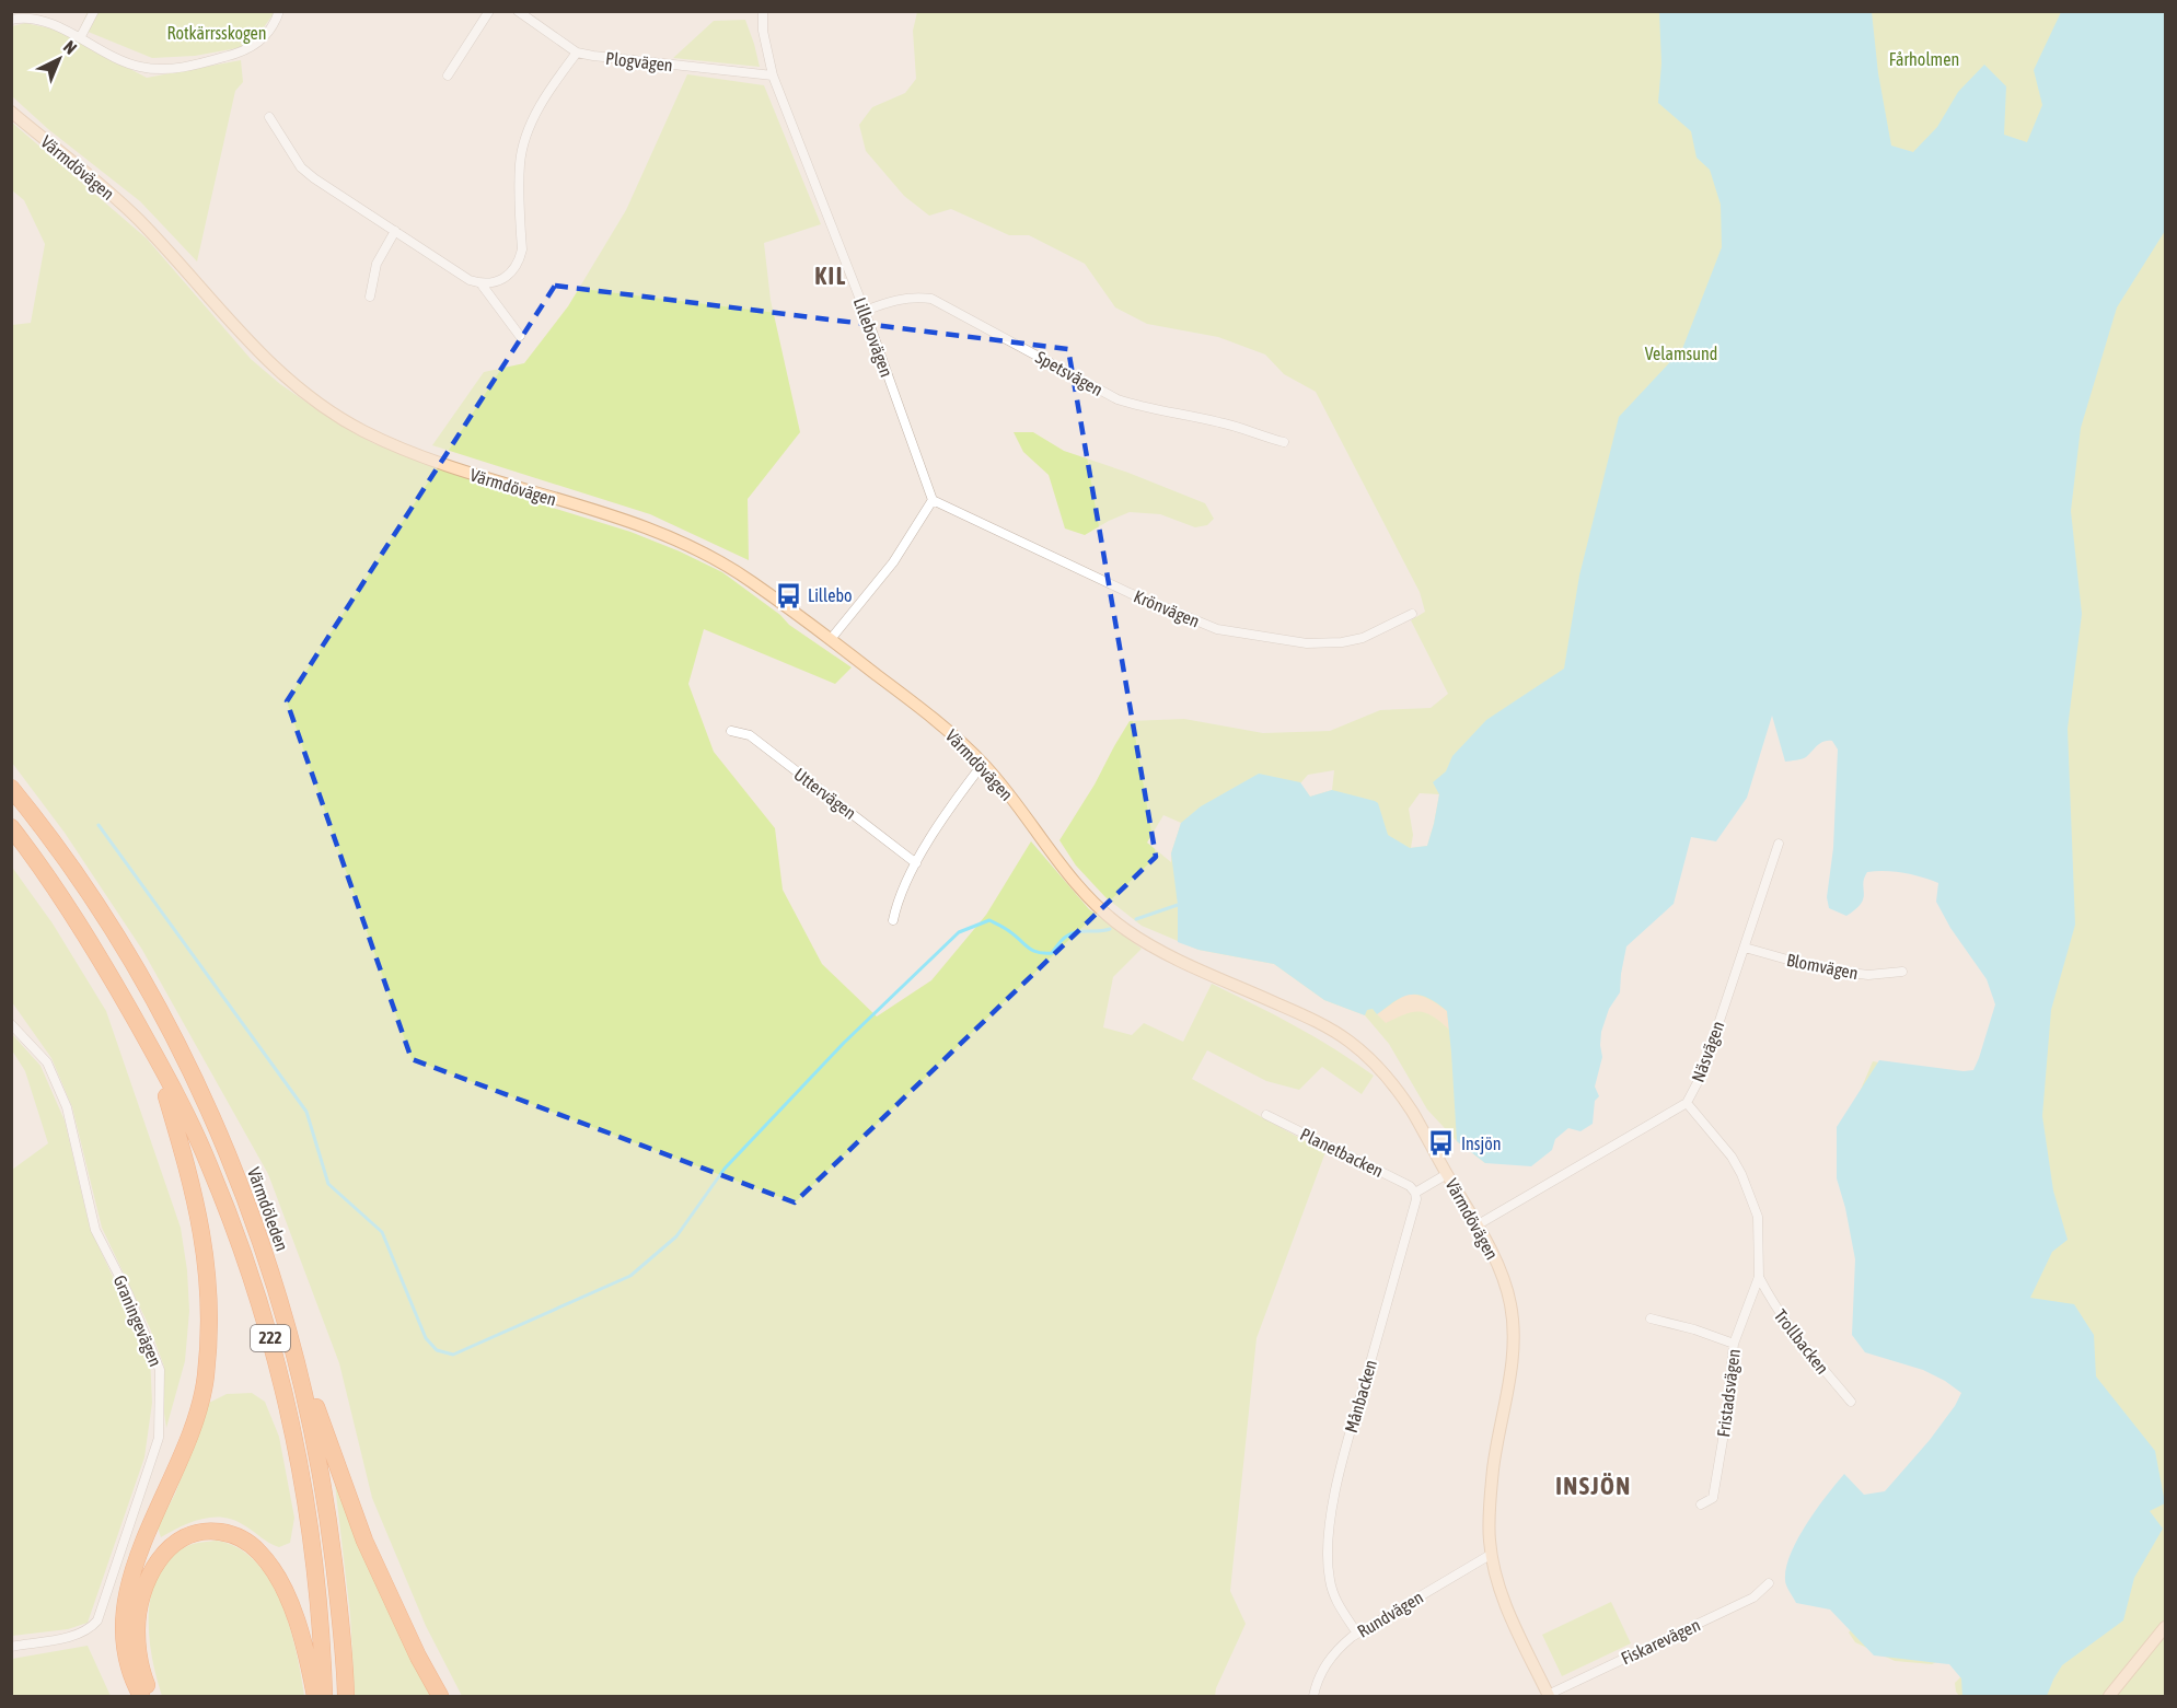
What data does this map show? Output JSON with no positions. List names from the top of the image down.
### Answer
{
  "streets": {
    "highway": ["Värmdöleden", "222"],
    "main road": ["Värmdövägen"],
    "street": [
      "Plogvägen",
      "Lillebovägen",
      "Spetsvägen",
      "Krönvägen",
      "Uttervägen",
      "Blomvägen",
      "Näsvägen",
      "Planetbacken",
      "Graningevägen",
      "Trollbacken",
      "Fristadsvägen",
      "Månbacken",
      "Rundvägen",
      "Fiskarevägen"
    ]
  },
  "crossings": [
    ["Plogvägen", "Lillebovägen"],
    ["Värmdövägen", "Näsvägen"],
    ["Värmdövägen", "Rundvägen"],
    ["Värmdövägen", "Fiskarevägen"],
    ["Lillebovägen", "Spetsvägen"],
    ["Lillebovägen", "Krönvägen"],
    ["Blomvägen", "Näsvägen"],
    ["Näsvägen", "Fristadsvägen"],
    ["Planetbacken", "Månbacken"],
    ["Trollbacken", "Fristadsvägen"],
    ["Månbacken", "Rundvägen"]
  ],
  "districts": ["KIL", "INSJÖN"],
  "parks": ["Rotkärrsskogen", "Fårholmen", "Velamsund"],
  "places": {
    "bus stop": ["Lillebo", "Insjön"]
  },
  "north": "top right"
}
